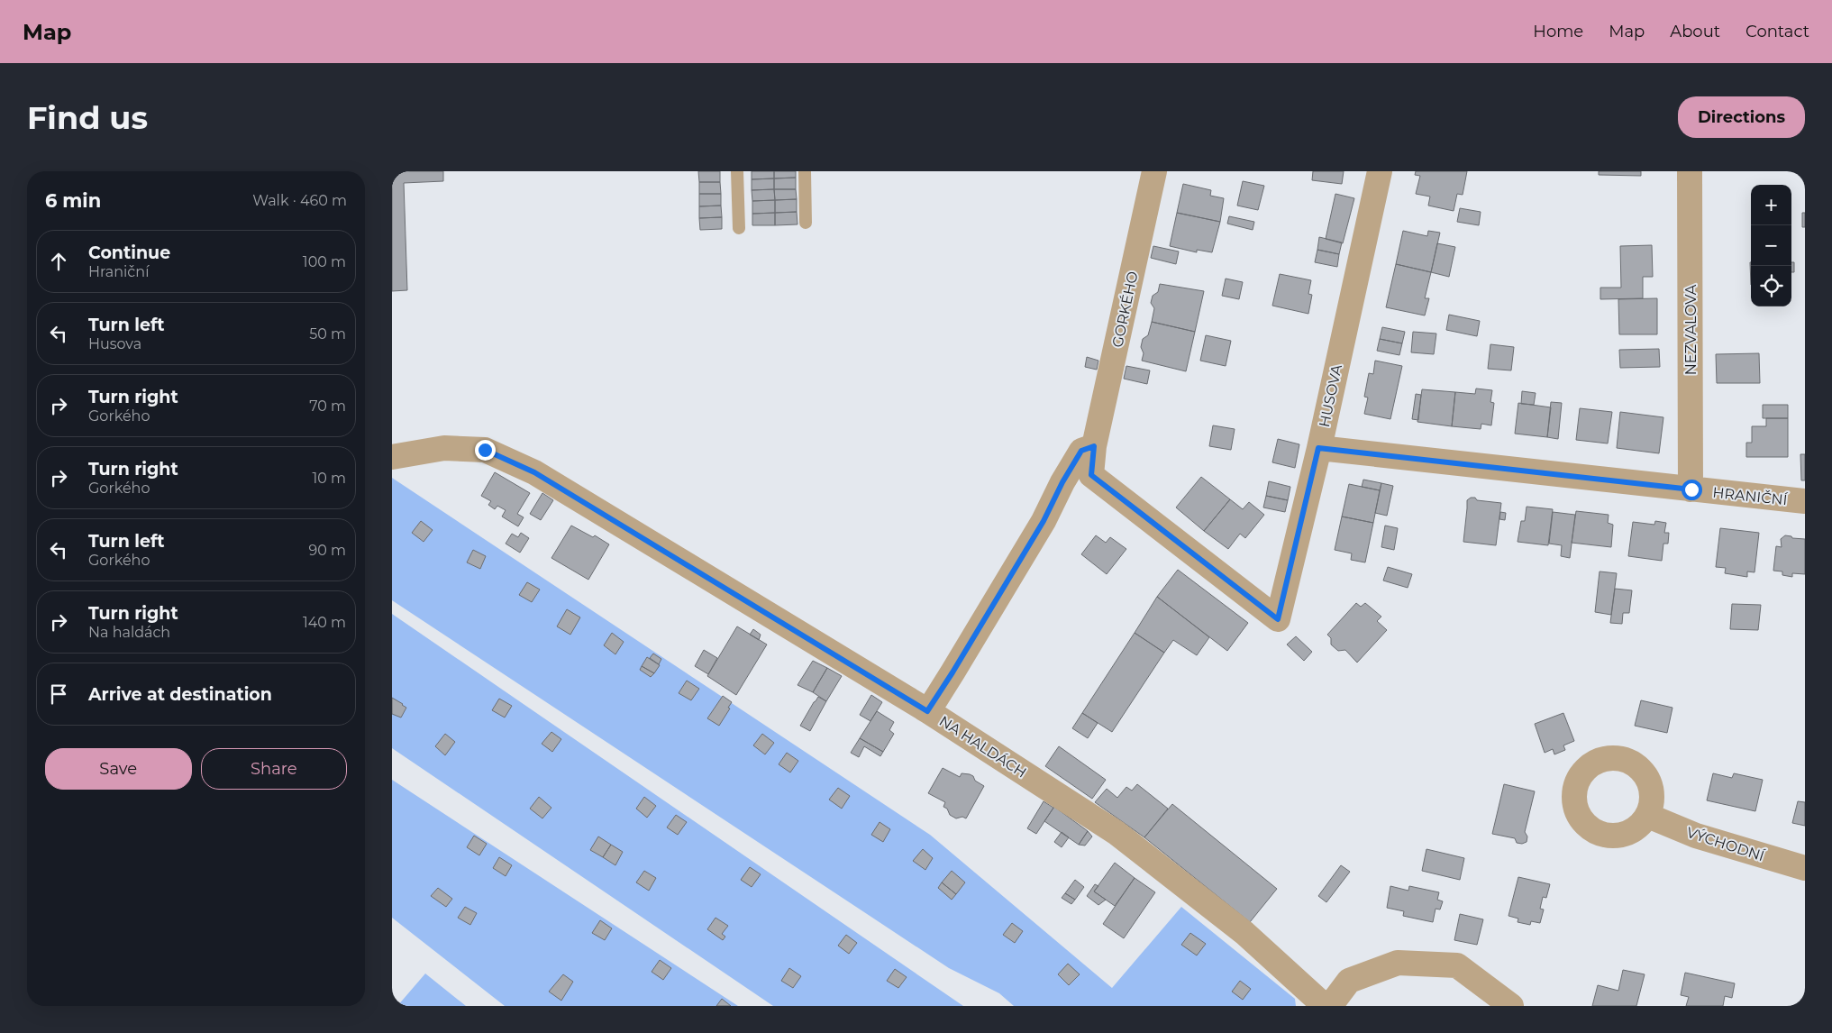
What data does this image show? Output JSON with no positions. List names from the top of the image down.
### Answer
{
  "streets": {
    "street": [
      "GORKÉHO",
      "NEZVALOVA",
      "HUSOVA",
      "HRANIČNÍ",
      "NA HALDÁCH",
      "VÝCHODNÍ"
    ]
  },
  "crossings": [
    ["GORKÉHO", "HUSOVA"],
    ["NEZVALOVA", "HRANIČNÍ"],
    ["HUSOVA", "HRANIČNÍ"]
  ],
  "page": {
    "header": "Map",
    "nav": [
      "Home",
      "Map",
      "About",
      "Contact"
    ],
    "buttons": [
      "Directions",
      ["Save", "Share"]
    ],
    "title": "Find us",
    "heading": ["6 min", "Walk · 460 m"],
    "map_buttons": ["+", "−"],
    "list": [
      ["Continue", "Hraniční", "100 m"],
      ["Turn left", "Husova", "50 m"],
      ["Turn right", "Gorkého", "70 m"],
      ["Turn right", "Gorkého", "10 m"],
      ["Turn left", "Gorkého", "90 m"],
      ["Turn right", "Na haldách", "140 m"],
      "Arrive at destination"
    ]
  }
}
